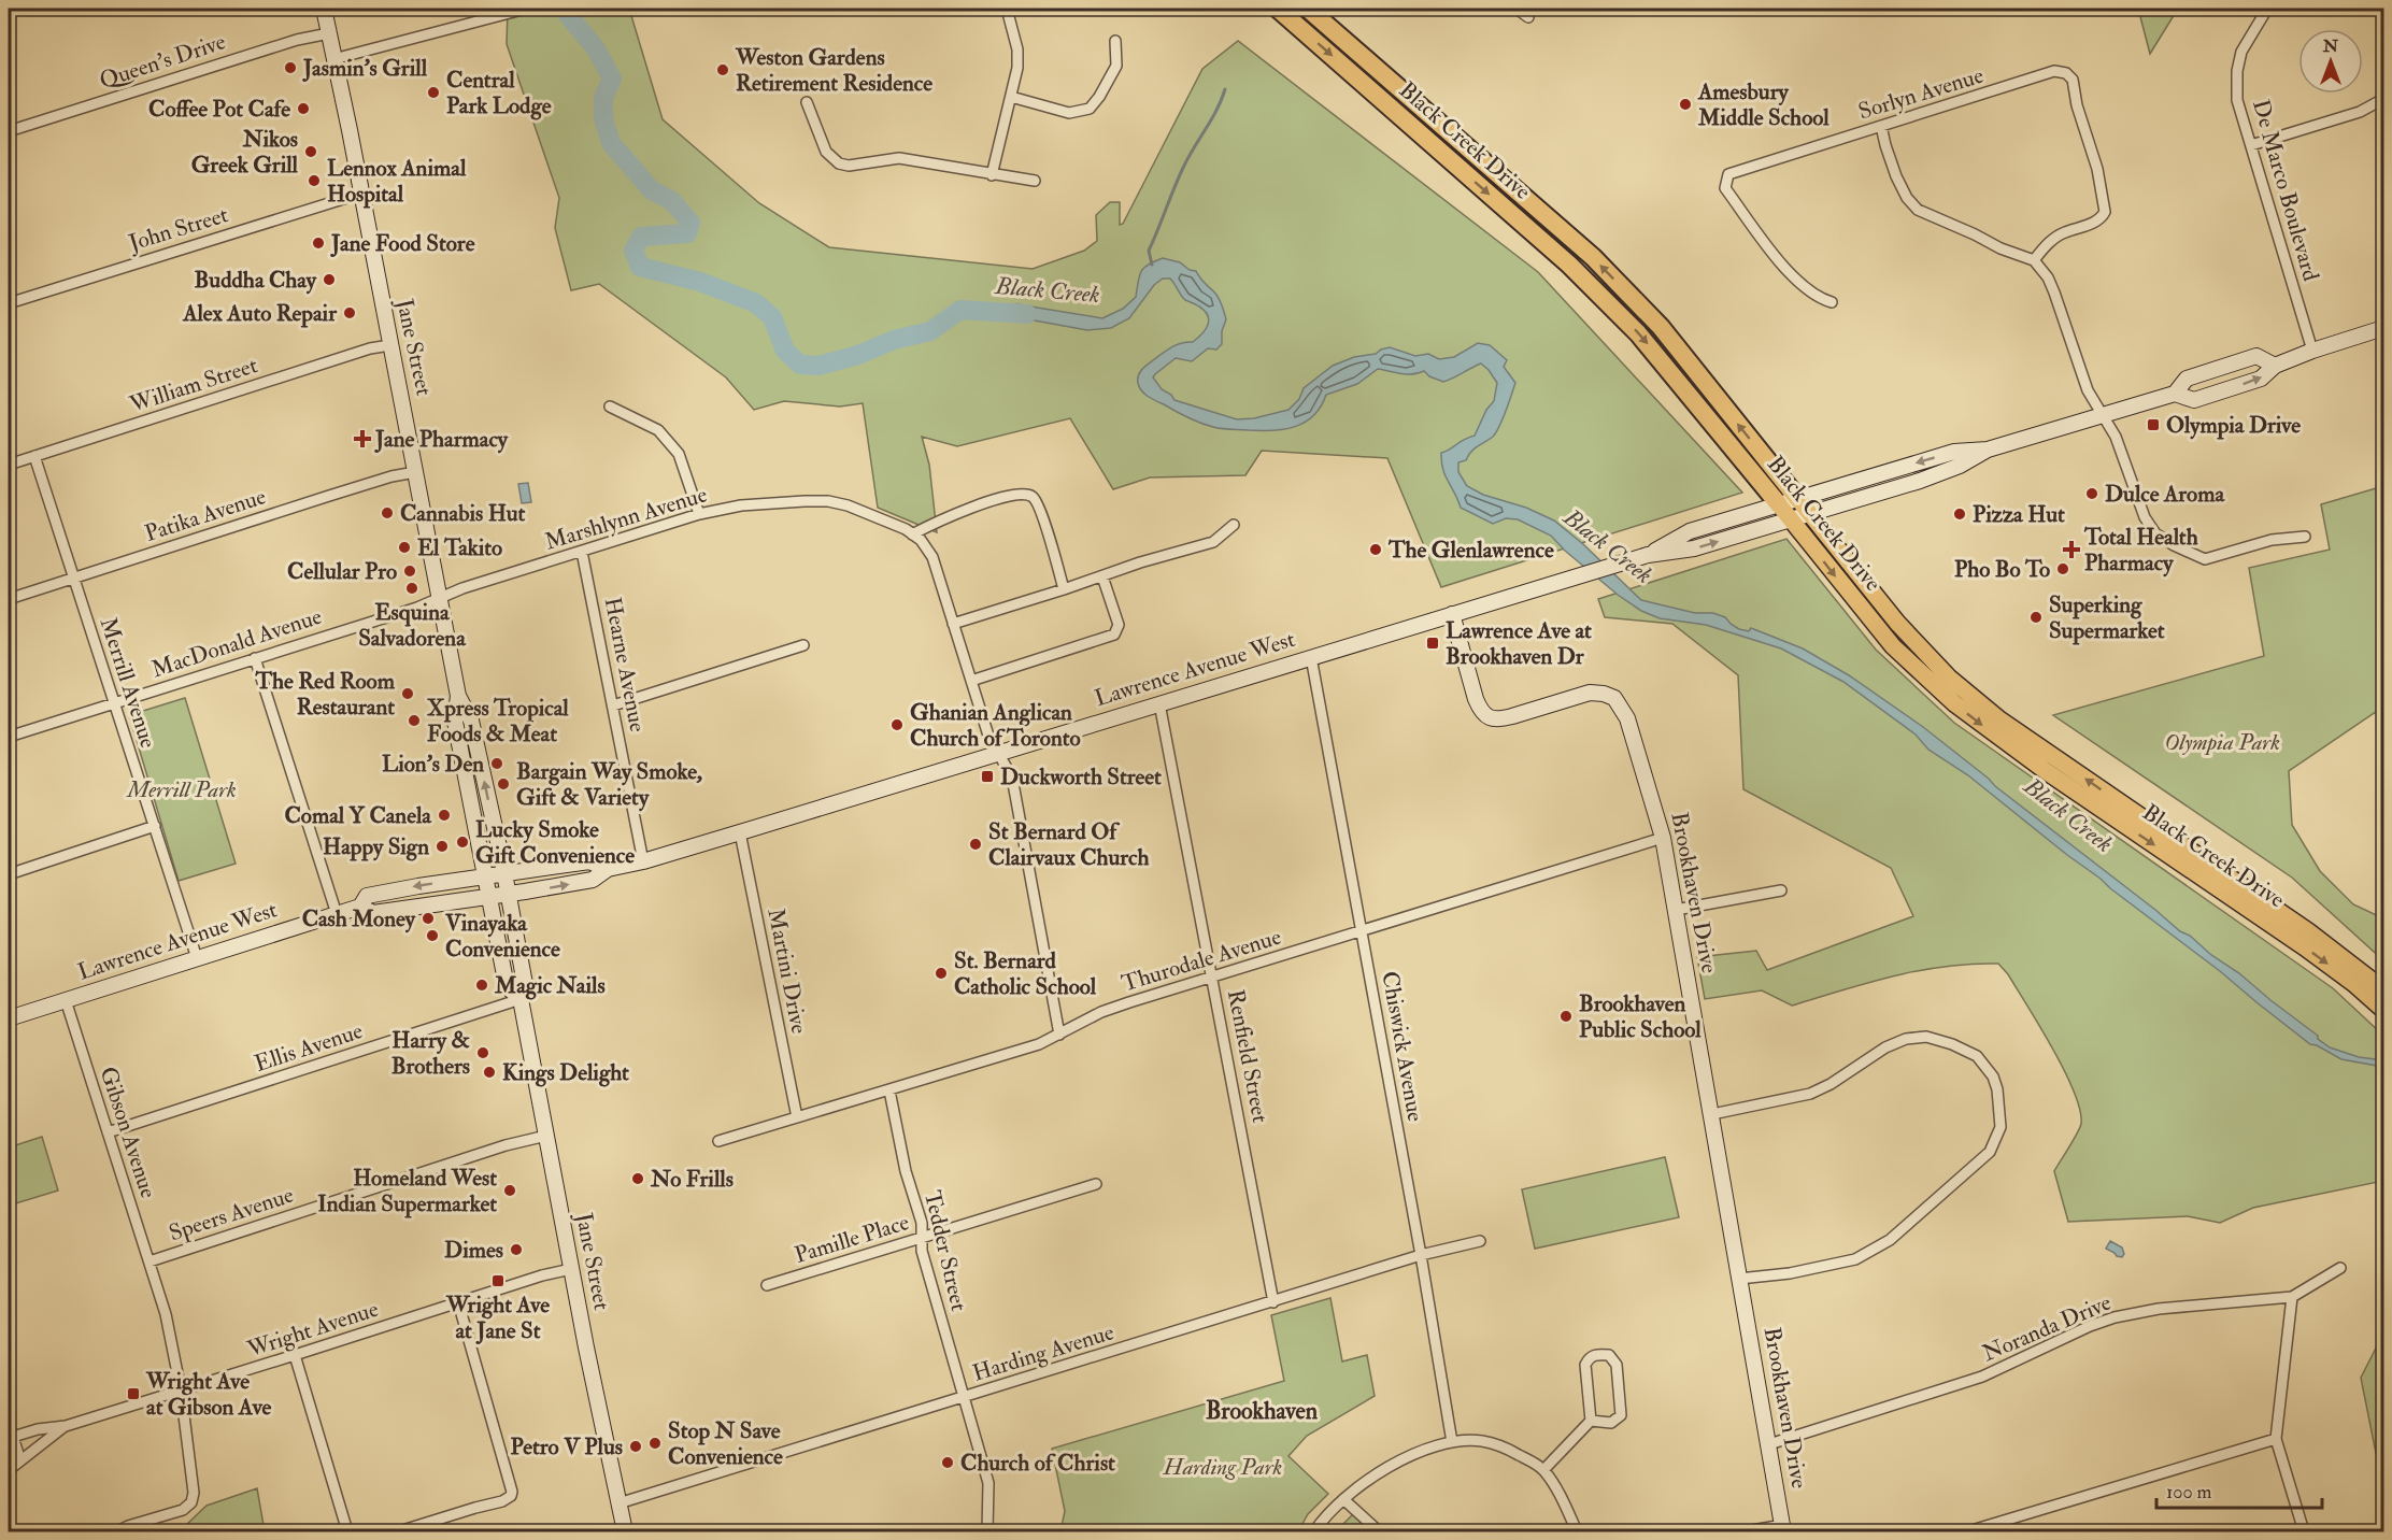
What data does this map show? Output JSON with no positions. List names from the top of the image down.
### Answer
{
  "streets": {
    "highway": ["Black Creek Drive"],
    "main road": ["Jane Street", "Lawrence Avenue West", "Brookhaven Drive"],
    "street": [
      "Queen's Drive",
      "Sorlyn Avenue",
      "De Marco Boulevard",
      "John Street",
      "William Street",
      "Patika Avenue",
      "Marshlynn Avenue",
      "MacDonald Avenue",
      "Hearne Avenue",
      "Merrill Avenue",
      "Thurodale Avenue",
      "Martini Drive",
      "Chiswick Avenue",
      "Ellis Avenue",
      "Renfield Street",
      "Gibson Avenue",
      "Speers Avenue",
      "Pamille Place",
      "Tedder Street",
      "Noranda Drive",
      "Wright Avenue",
      "Harding Avenue"
    ]
  },
  "crossings": [
    ["Queen's Drive", "Jane Street"],
    ["Black Creek Drive", "Lawrence Avenue West"],
    ["De Marco Boulevard", "Lawrence Avenue West"],
    ["John Street", "Jane Street"],
    ["Jane Street", "William Street"],
    ["Jane Street", "Patika Avenue"],
    ["Jane Street", "Marshlynn Avenue"],
    ["Jane Street", "MacDonald Avenue"],
    ["Jane Street", "Lawrence Avenue West"],
    ["Jane Street", "Ellis Avenue"],
    ["Jane Street", "Speers Avenue"],
    ["Jane Street", "Wright Avenue"],
    ["Jane Street", "Harding Avenue"],
    ["William Street", "Merrill Avenue"],
    ["Patika Avenue", "Merrill Avenue"],
    ["Marshlynn Avenue", "MacDonald Avenue"],
    ["Marshlynn Avenue", "Hearne Avenue"],
    ["MacDonald Avenue", "Merrill Avenue"],
    ["Hearne Avenue", "Lawrence Avenue West"],
    ["Lawrence Avenue West", "Merrill Avenue"],
    ["Lawrence Avenue West", "Brookhaven Drive"],
    ["Lawrence Avenue West", "Martini Drive"],
    ["Lawrence Avenue West", "Chiswick Avenue"],
    ["Lawrence Avenue West", "Renfield Street"],
    ["Lawrence Avenue West", "Gibson Avenue"],
    ["Brookhaven Drive", "Thurodale Avenue"],
    ["Brookhaven Drive", "Noranda Drive"],
    ["Thurodale Avenue", "Martini Drive"],
    ["Thurodale Avenue", "Chiswick Avenue"],
    ["Thurodale Avenue", "Renfield Street"],
    ["Thurodale Avenue", "Tedder Street"],
    ["Chiswick Avenue", "Harding Avenue"],
    ["Ellis Avenue", "Gibson Avenue"],
    ["Renfield Street", "Harding Avenue"],
    ["Gibson Avenue", "Speers Avenue"],
    ["Gibson Avenue", "Wright Avenue"],
    ["Pamille Place", "Tedder Street"],
    ["Tedder Street", "Harding Avenue"]
  ],
  "districts": ["Brookhaven"],
  "water": ["Black Creek"],
  "parks": ["Olympia Park", "Merrill Park", "Harding Park"],
  "places": {
    "other": [
      "Jasmin's Grill",
      "Weston Gardens Retirement Residence",
      "Central Park Lodge",
      "Amesbury Middle School",
      "Coffee Pot Cafe",
      "Nikos Greek Grill",
      "Lennox Animal Hospital",
      "Jane Food Store",
      "Buddha Chay",
      "Alex Auto Repair",
      "Dulce Aroma",
      "Cannabis Hut",
      "Pizza Hut",
      "El Takito",
      "The Glenlawrence",
      "Pho Bo To",
      "Cellular Pro",
      "Esquina Salvadorena",
      "Superking Supermarket",
      "The Red Room Restaurant",
      "Xpress Tropical Foods & Meat",
      "Ghanian Anglican Church of Toronto",
      "Lion's Den",
      "Bargain Way Smoke, Gift & Variety",
      "Comal Y Canela",
      "Lucky Smoke Gift Convenience",
      "St Bernard Of Clairvaux Church",
      "Happy Sign",
      "Cash Money",
      "Vinayaka Convenience",
      "St. Bernard Catholic School",
      "Magic Nails",
      "Brookhaven Public School",
      "Harry & Brothers",
      "Kings Delight",
      "No Frills",
      "Homeland West Indian Supermarket",
      "Dimes",
      "Stop N Save Convenience",
      "Petro V Plus",
      "Church of Christ"
    ],
    "transit": [
      "Olympia Drive",
      "Lawrence Ave at Brookhaven Dr",
      "Duckworth Street",
      "Wright Ave at Jane St",
      "Wright Ave at Gibson Ave"
    ],
    "health": ["Jane Pharmacy", "Total Health Pharmacy"]
  },
  "scale_bar": "100 m",
  "north": "top"
}
